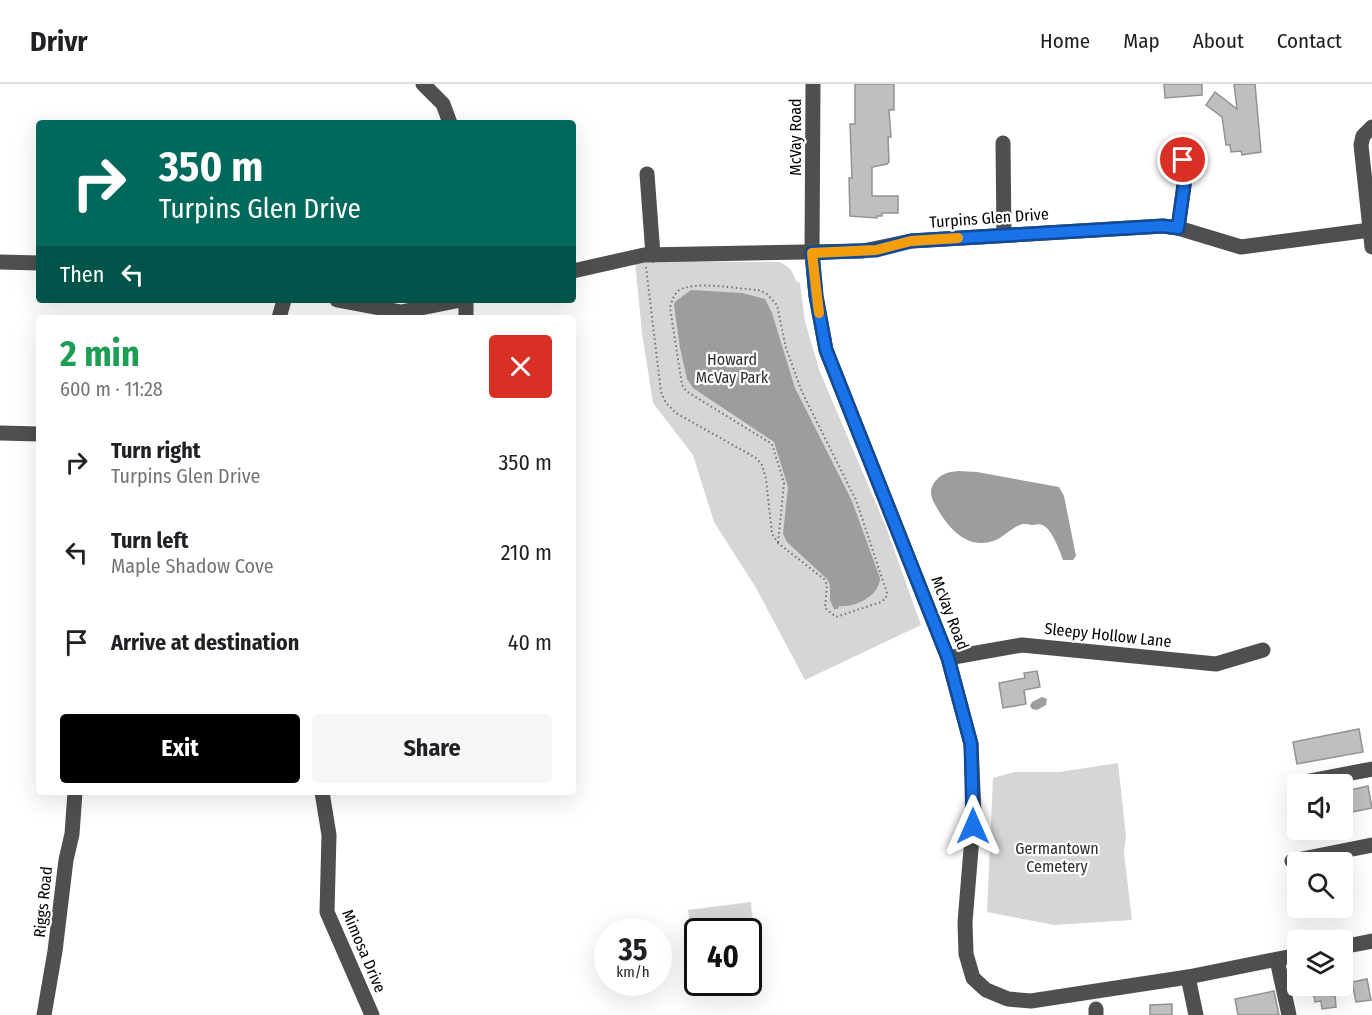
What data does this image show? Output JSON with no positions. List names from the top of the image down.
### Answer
{
  "streets": {
    "street": [
      "McVay Road",
      "Turpins Glen Drive",
      "Sleepy Hollow Lane",
      "Riggs Road",
      "Mimosa Drive"
    ]
  },
  "crossings": [
    ["McVay Road", "Turpins Glen Drive"],
    ["McVay Road", "Sleepy Hollow Lane"]
  ],
  "parks": ["Howard McVay Park", "Germantown Cemetery"],
  "page": {
    "header": "Drivr",
    "nav": [
      "Home",
      "Map",
      "About",
      "Contact"
    ],
    "turn": ["350 m", "Turpins Glen Drive"],
    "then": "Then",
    "heading": ["2 min", "600 m · 11:28"],
    "list": [
      {
        "name": "Turn right",
        "note": "Turpins Glen Drive",
        "value": "350 m"
      },
      {
        "name": "Turn left",
        "note": "Maple Shadow Cove",
        "value": "210 m"
      },
      {
        "name": "Arrive at destination",
        "value": "40 m"
      }
    ],
    "buttons": ["Exit", "Share"],
    "speed": "35 km/h",
    "limit": "40"
  }
}
